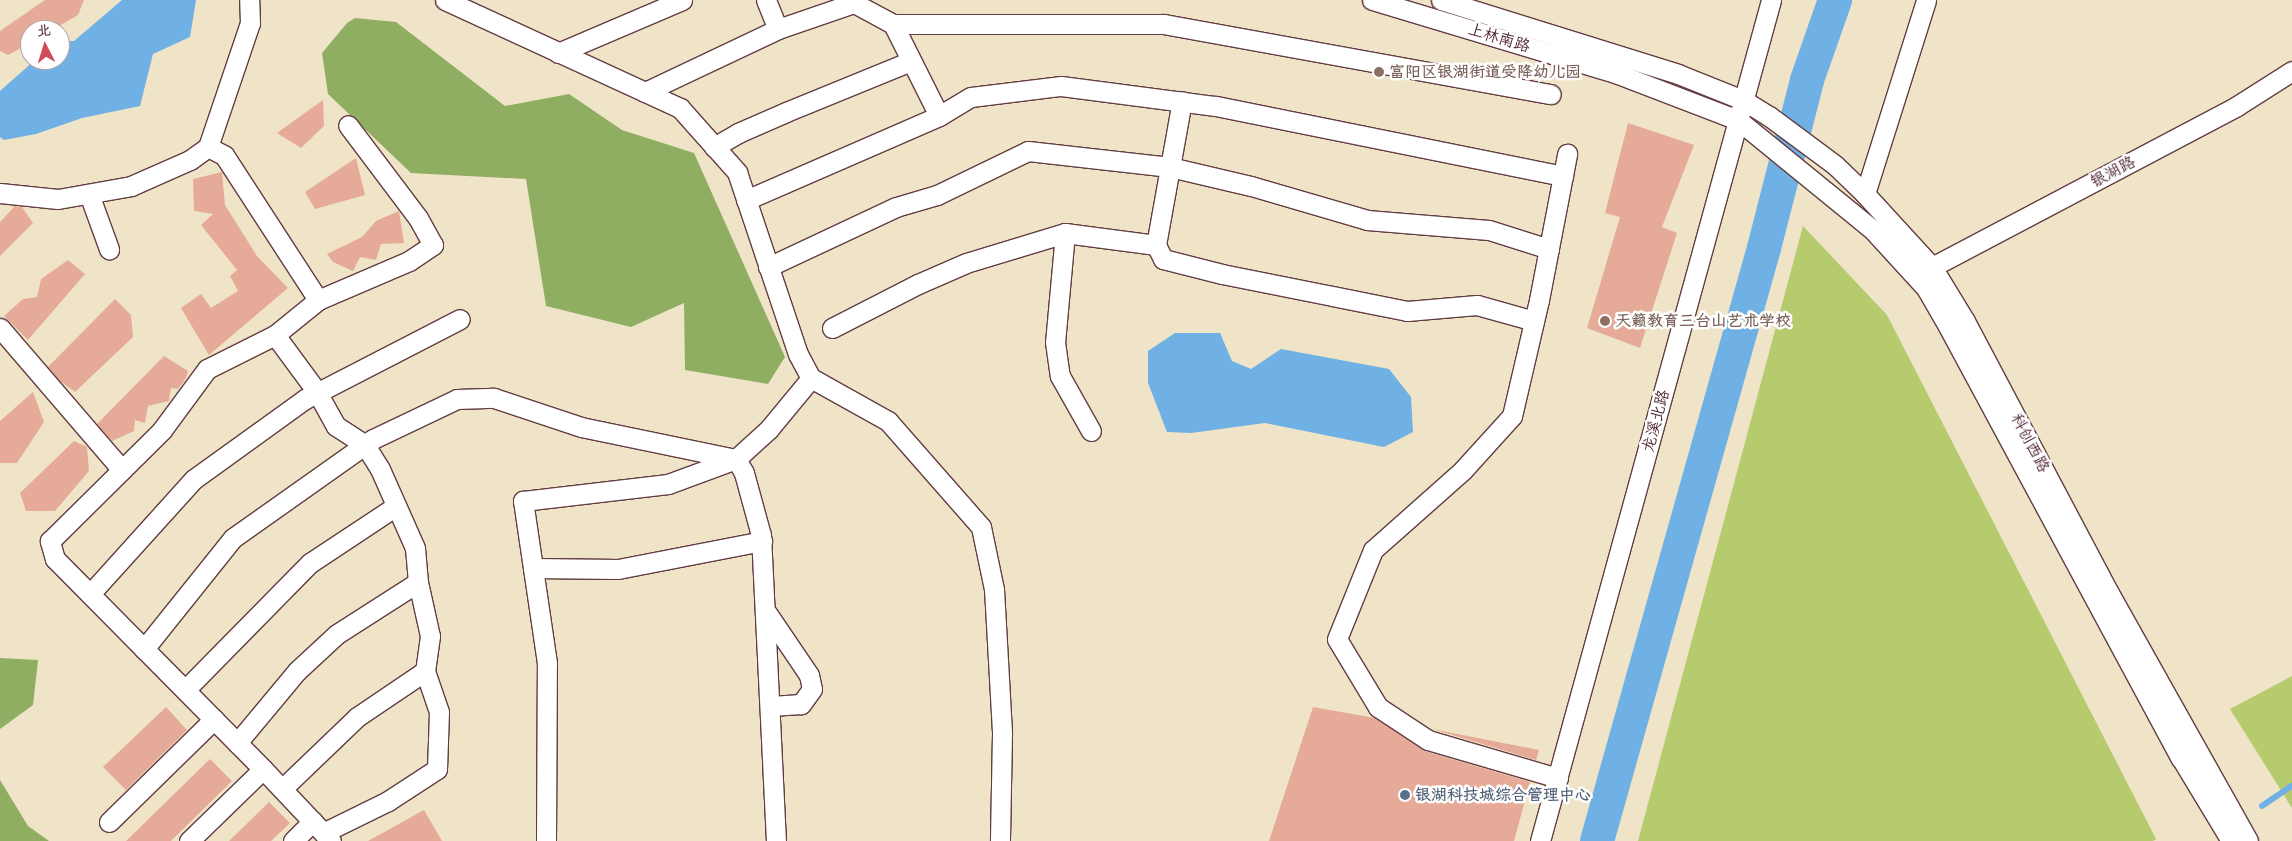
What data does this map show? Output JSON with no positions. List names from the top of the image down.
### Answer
{
  "streets": {
    "street": [
      "上林南路",
      "银湖路",
      "龙溪北路",
      "科创西路"
    ]
  },
  "crossings": [
    ["上林南路", "龙溪北路"],
    ["上林南路", "科创西路"],
    ["银湖路", "科创西路"],
    ["龙溪北路", "科创西路"]
  ],
  "places": ["富阳区银湖街道受降幼儿园", "天籁教育三台山艺术学校", "银湖科技城综合管理中心"],
  "north": "top"
}
